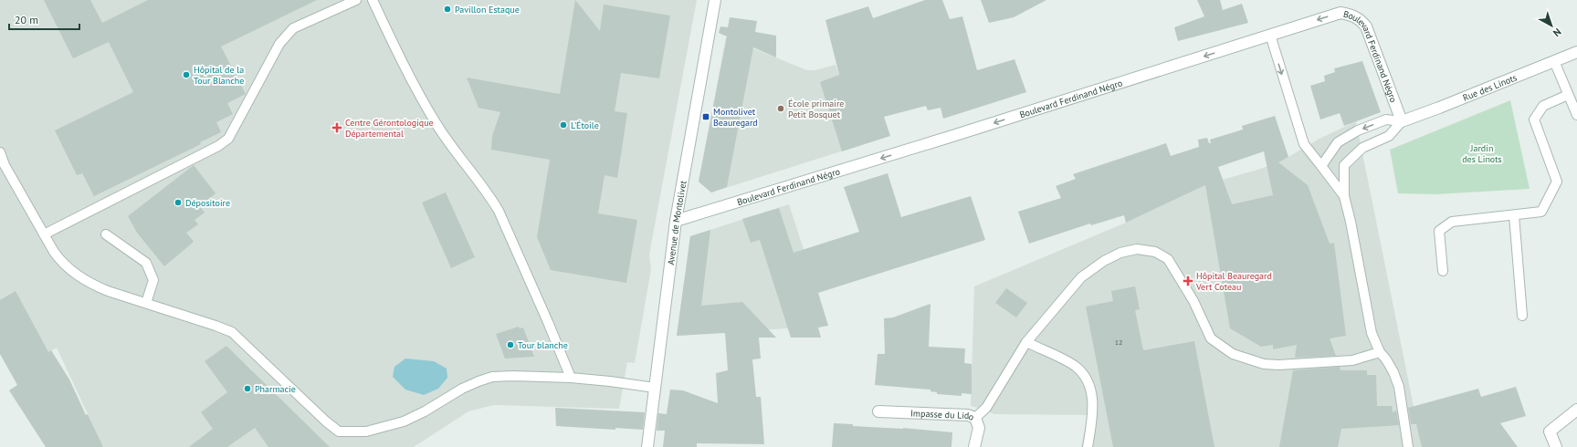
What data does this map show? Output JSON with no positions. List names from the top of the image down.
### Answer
{
  "streets": {
    "street": [
      "Boulevard Ferdinand Négro",
      "Rue des Linots",
      "Avenue de Montolivet",
      "Impasse du Lido"
    ]
  },
  "crossings": [
    ["Boulevard Ferdinand Négro", "Rue des Linots"],
    ["Boulevard Ferdinand Négro", "Avenue de Montolivet"]
  ],
  "one_way": ["Boulevard Ferdinand Négro"],
  "parks": ["Jardin des Linots"],
  "places": {
    "other": [
      "Pavillon Estaque",
      "Hôpital de la Tour Blanche",
      "École primaire Petit Bosquet",
      "L'Étoile",
      "Dépositoire",
      "Tour blanche",
      "Pharmacie"
    ],
    "transit": ["Montolivet Beauregard"],
    "health": ["Centre Gérontologique Départemental", "Hôpital Beauregard Vert Coteau"]
  },
  "house_numbers": ["12"],
  "scale_bar": "20 m",
  "north": "bottom right"
}
